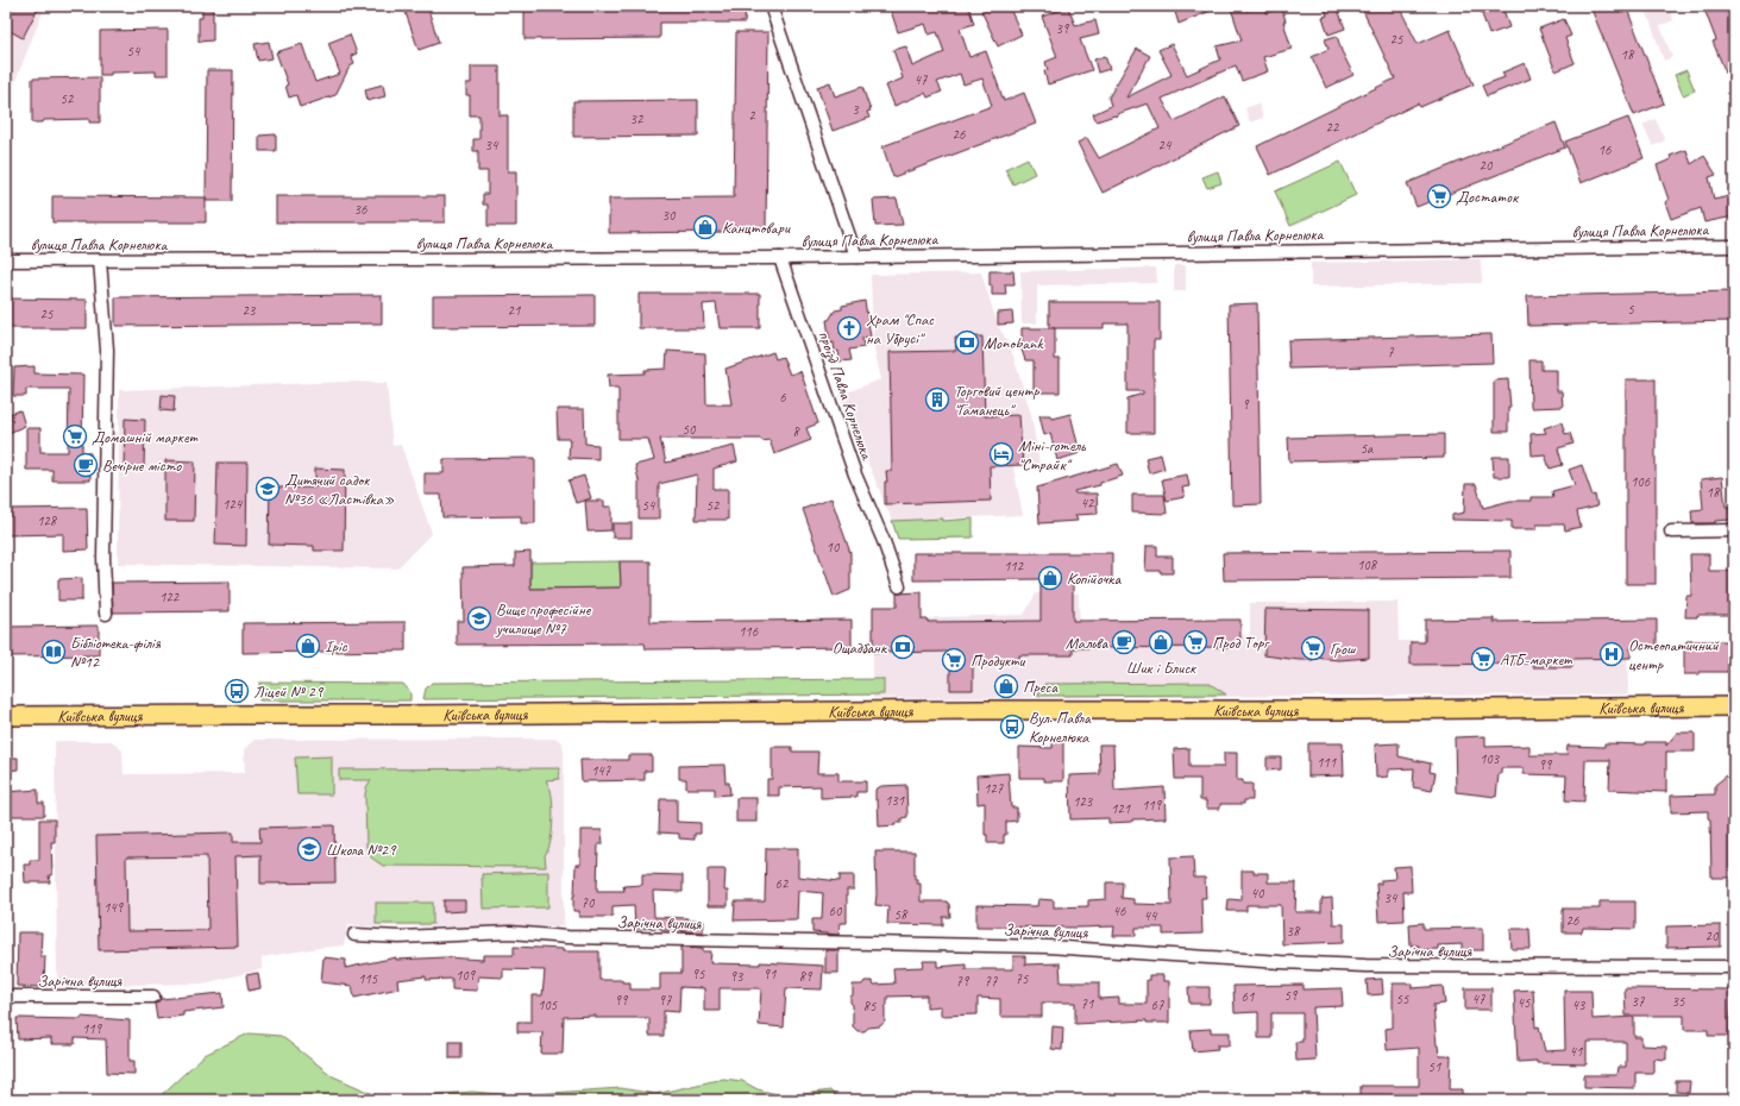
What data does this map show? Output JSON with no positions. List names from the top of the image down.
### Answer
{
  "streets": {
    "main road": ["Київська вулиця"],
    "street": ["вулиця Павла Корнелюка", "проїзд Павла Корнелюка", "Зарічна вулиця"]
  },
  "crossings": [
    ["вулиця Павла Корнелюка", "проїзд Павла Корнелюка"]
  ],
  "places": {
    "supermarket": [
      "Достаток",
      "Домашній маркет",
      "Прод Торг",
      "Грош",
      "АТБ-маркет",
      "Продукти"
    ],
    "shop": [
      "Канцтовари",
      "Копійочка",
      "Шик і Блиск",
      "Іріс",
      "Преса"
    ],
    "church": ["Храм \"Спас на Убрусі\""],
    "bank": ["Monobank", "Ощадбанк"],
    "building": ["Торговий центр \"Гаманець\""],
    "hotel": ["Міні-готель \"Страйк\""],
    "cafe": ["Вечірне місто", "Мальва"],
    "school or university": ["Дитячий садок №36 «Ластівка»", "Вище професійне училище №7", "Школа №29"],
    "library": ["Бібліотека-філія №12"],
    "hospital": ["Остеопатичний центр"],
    "bus stop": ["Ліцей № 29", "Вул. Павла Корнелюка"]
  },
  "house_numbers": [
    "39",
    "25",
    "54",
    "18",
    "47",
    "52",
    "3",
    "2",
    "32",
    "22",
    "26",
    "34",
    "24",
    "16",
    "20",
    "36",
    "30",
    "5",
    "23",
    "21",
    "25",
    "7",
    "6",
    "9",
    "50",
    "8",
    "5а",
    "106",
    "18",
    "42",
    "124",
    "54",
    "52",
    "128",
    "10",
    "108",
    "112",
    "122",
    "116",
    "103",
    "111",
    "99",
    "147",
    "127",
    "131",
    "123",
    "119",
    "121",
    "62",
    "40",
    "34",
    "70",
    "149",
    "60",
    "46",
    "58",
    "44",
    "26",
    "38",
    "20",
    "95",
    "91",
    "109",
    "93",
    "89",
    "115",
    "75",
    "79",
    "77",
    "59",
    "61",
    "55",
    "47",
    "99",
    "97",
    "37",
    "35",
    "45",
    "71",
    "105",
    "67",
    "43",
    "85",
    "119",
    "41",
    "51"
  ]
}
